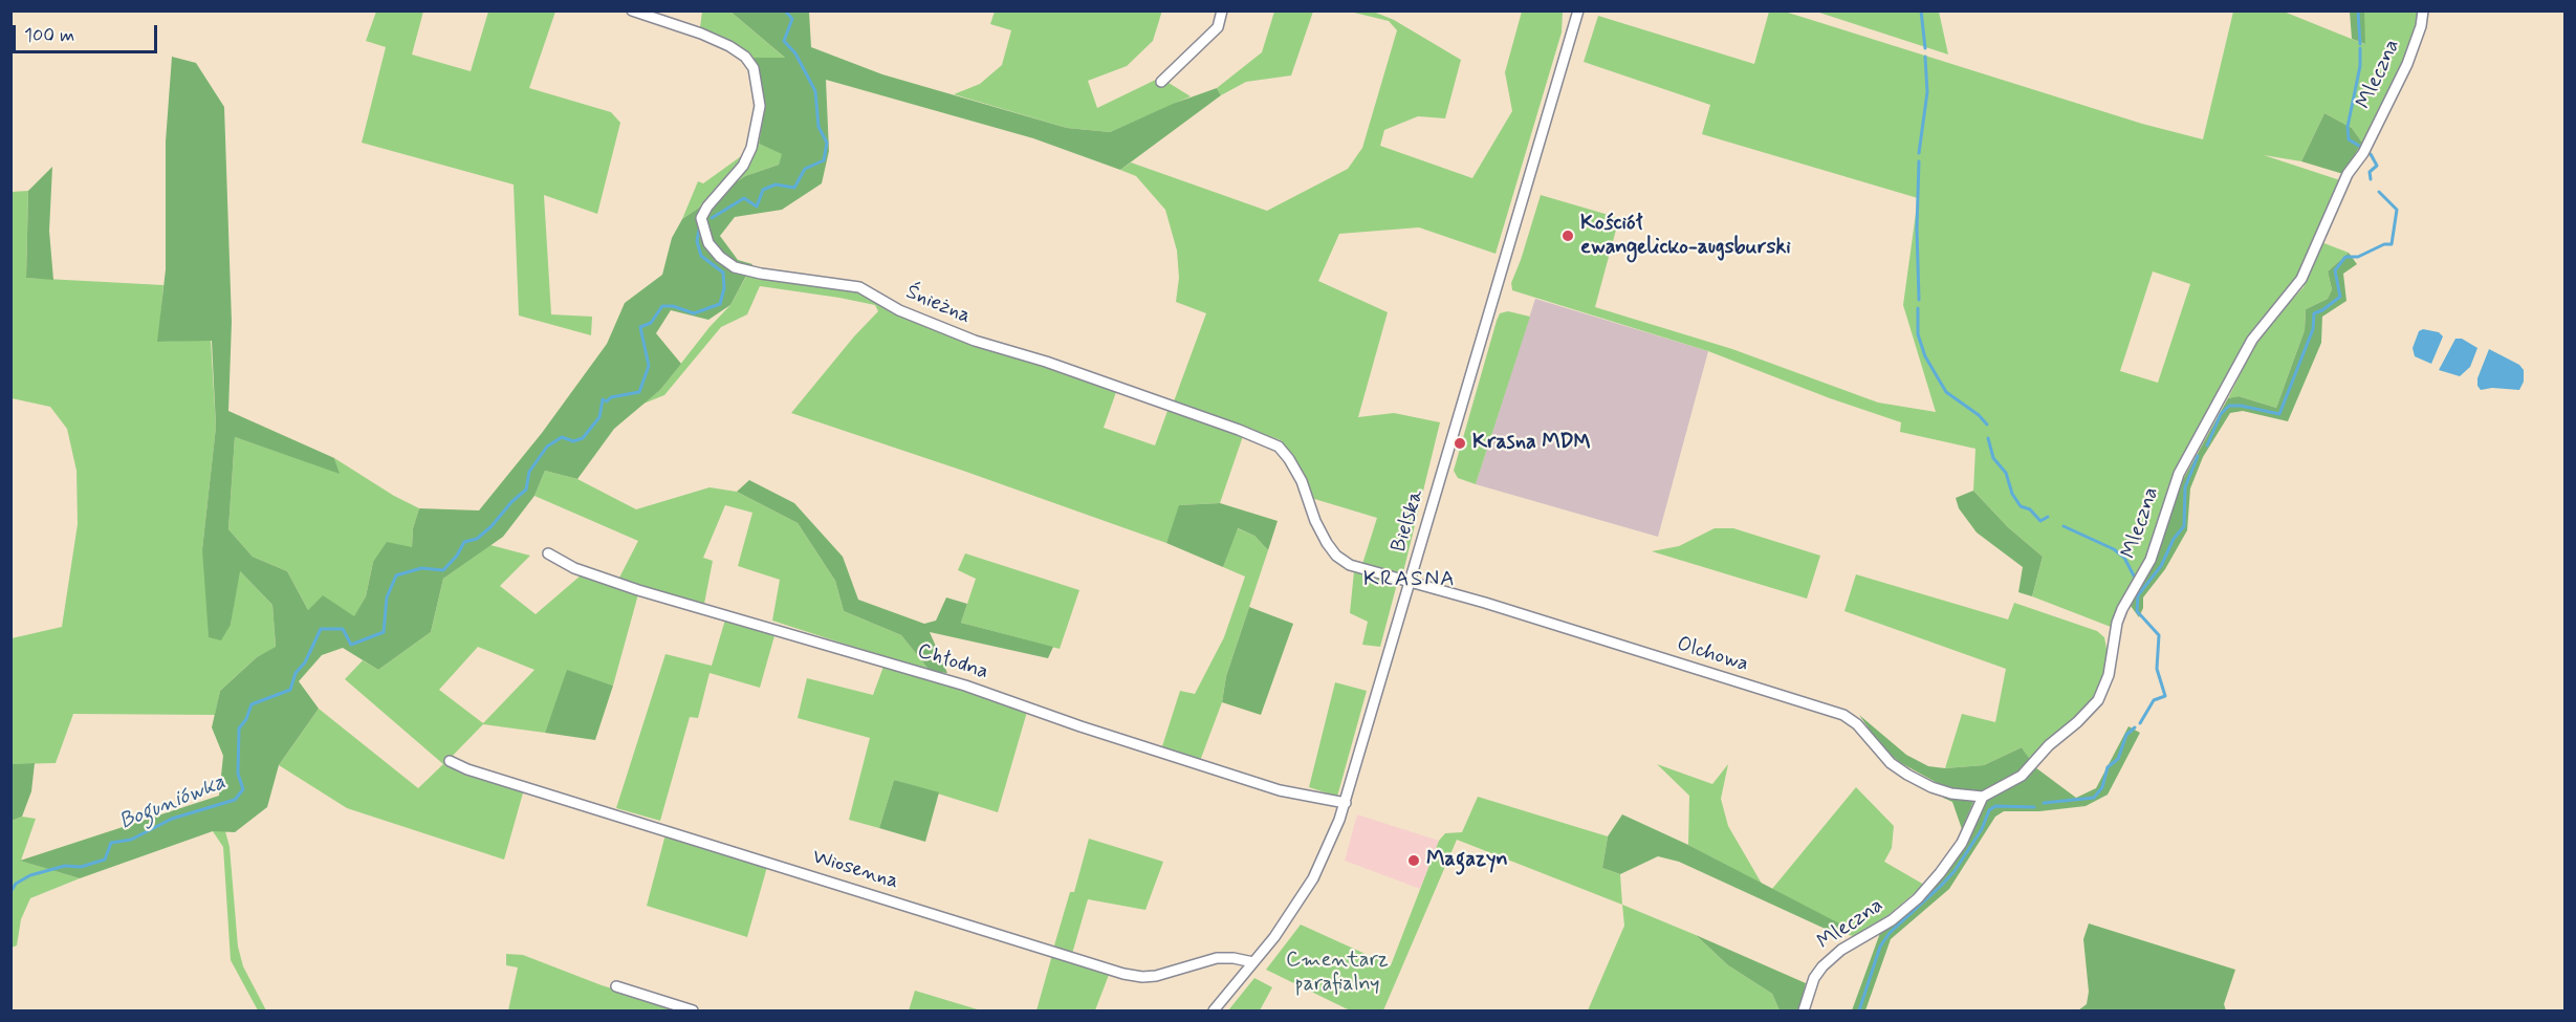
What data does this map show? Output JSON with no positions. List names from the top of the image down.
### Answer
{
  "streets": {
    "street": [
      "Mleczna",
      "Śnieżna",
      "Bielska",
      "Olchowa",
      "Chłodna",
      "Wiosenna"
    ]
  },
  "crossings": [
    ["Mleczna", "Olchowa"],
    ["Śnieżna", "Bielska"],
    ["Śnieżna", "Olchowa"],
    ["Bielska", "Olchowa"],
    ["Bielska", "Chłodna"],
    ["Bielska", "Wiosenna"]
  ],
  "districts": ["KRASNA"],
  "water": ["Boguniówka"],
  "parks": ["Cmentarz parafialny"],
  "places": ["Kościół ewangelicko-augsburski", "Krasna MDM", "Magazyn"],
  "scale_bar": "100 m"
}
